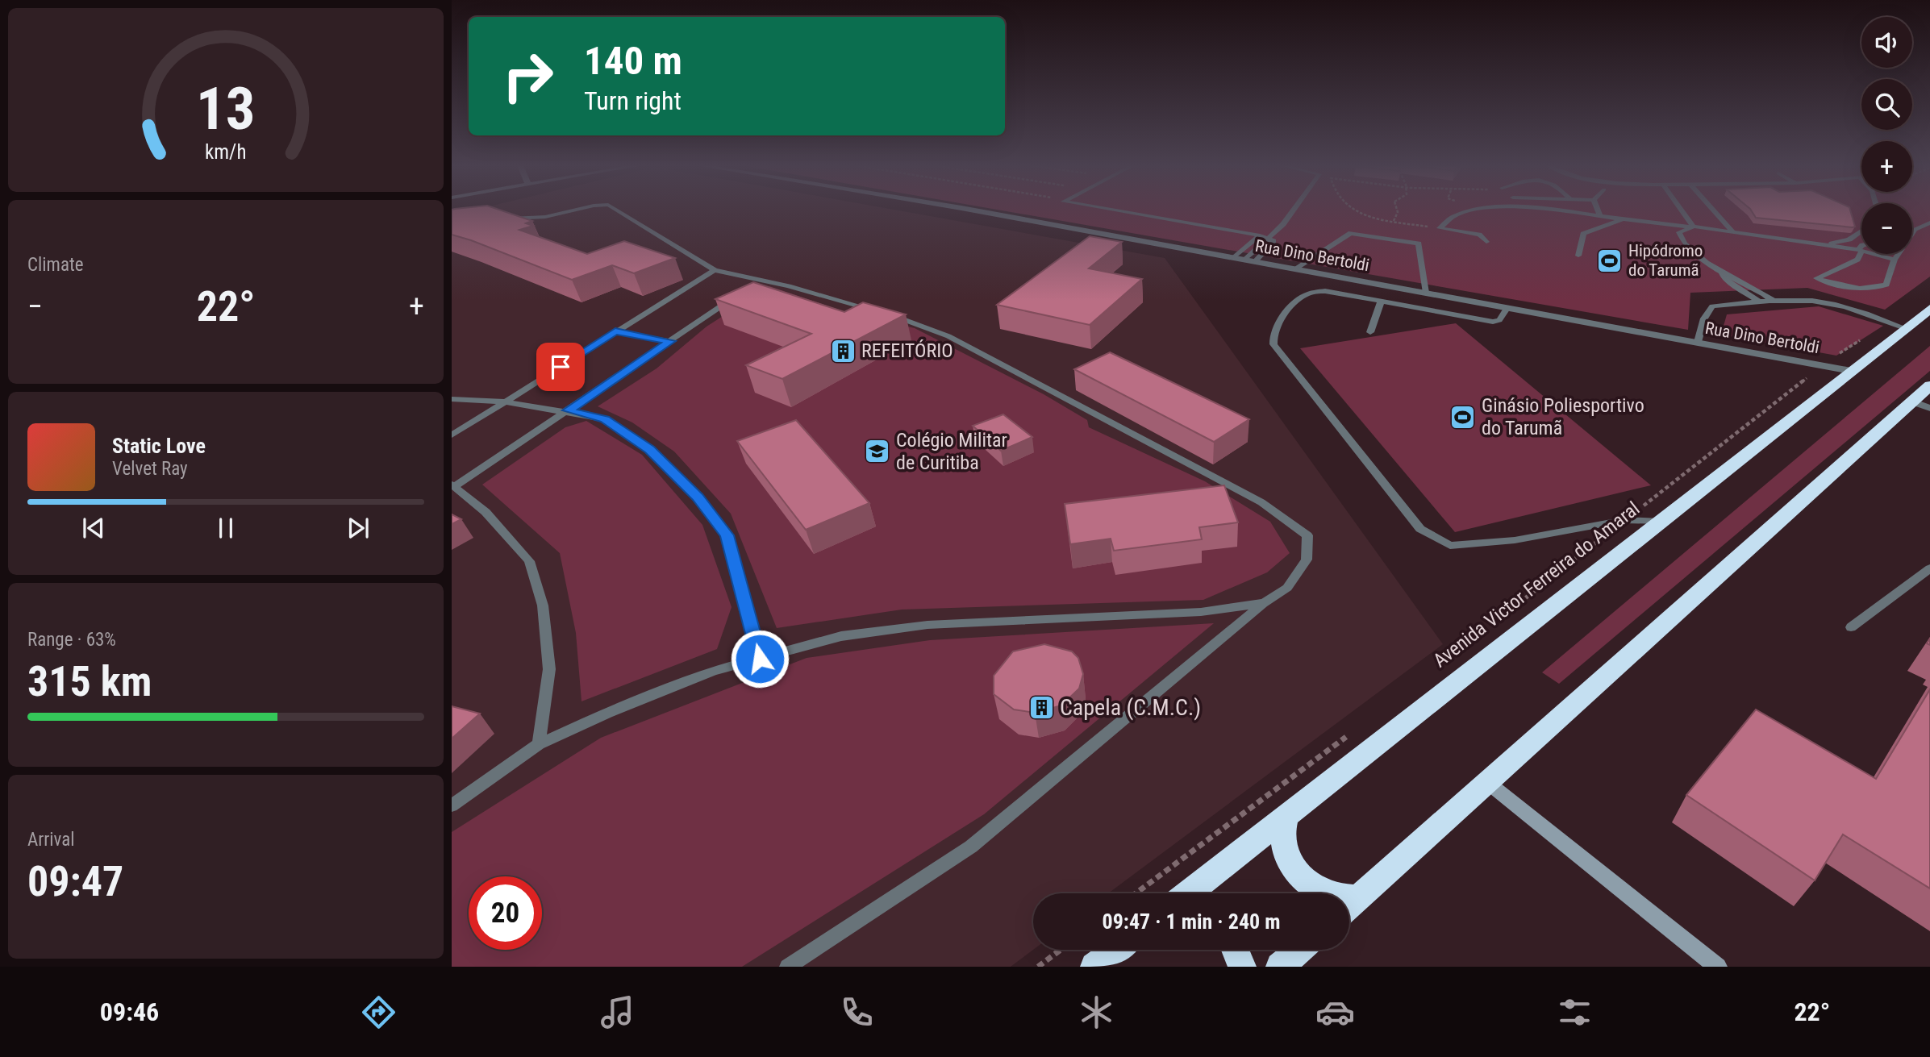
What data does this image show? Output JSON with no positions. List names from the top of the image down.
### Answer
{
  "streets": {
    "highway": ["Avenida Victor Ferreira do Amaral"],
    "street": ["Rua Dino Bertoldi"]
  },
  "crossings": [
    ["Rua Dino Bertoldi", "Avenida Victor Ferreira do Amaral"]
  ],
  "places": {
    "sports": ["Hipódromo do Tarumã", "Ginásio Poliesportivo do Tarumã"],
    "building": ["REFEITÓRIO", "Capela (C.M.C.)"],
    "school or university": ["Colégio Militar de Curitiba"]
  },
  "page": {
    "map_buttons": ["+", "−"],
    "turn": ["140 m", "Turn right"],
    "tile": [
      "Climate",
      ["Range · 63%", "315 km"],
      ["Arrival", "09:47"]
    ],
    "heat": ["−", "22°", "+"],
    "song": ["Static Love", "Velvet Ray"],
    "limit": "20",
    "trip": "09:47 · 1 min · 240 m",
    "tabs": ["09:46", "22°"],
    "gauge": ["13", "km/h"]
  }
}
